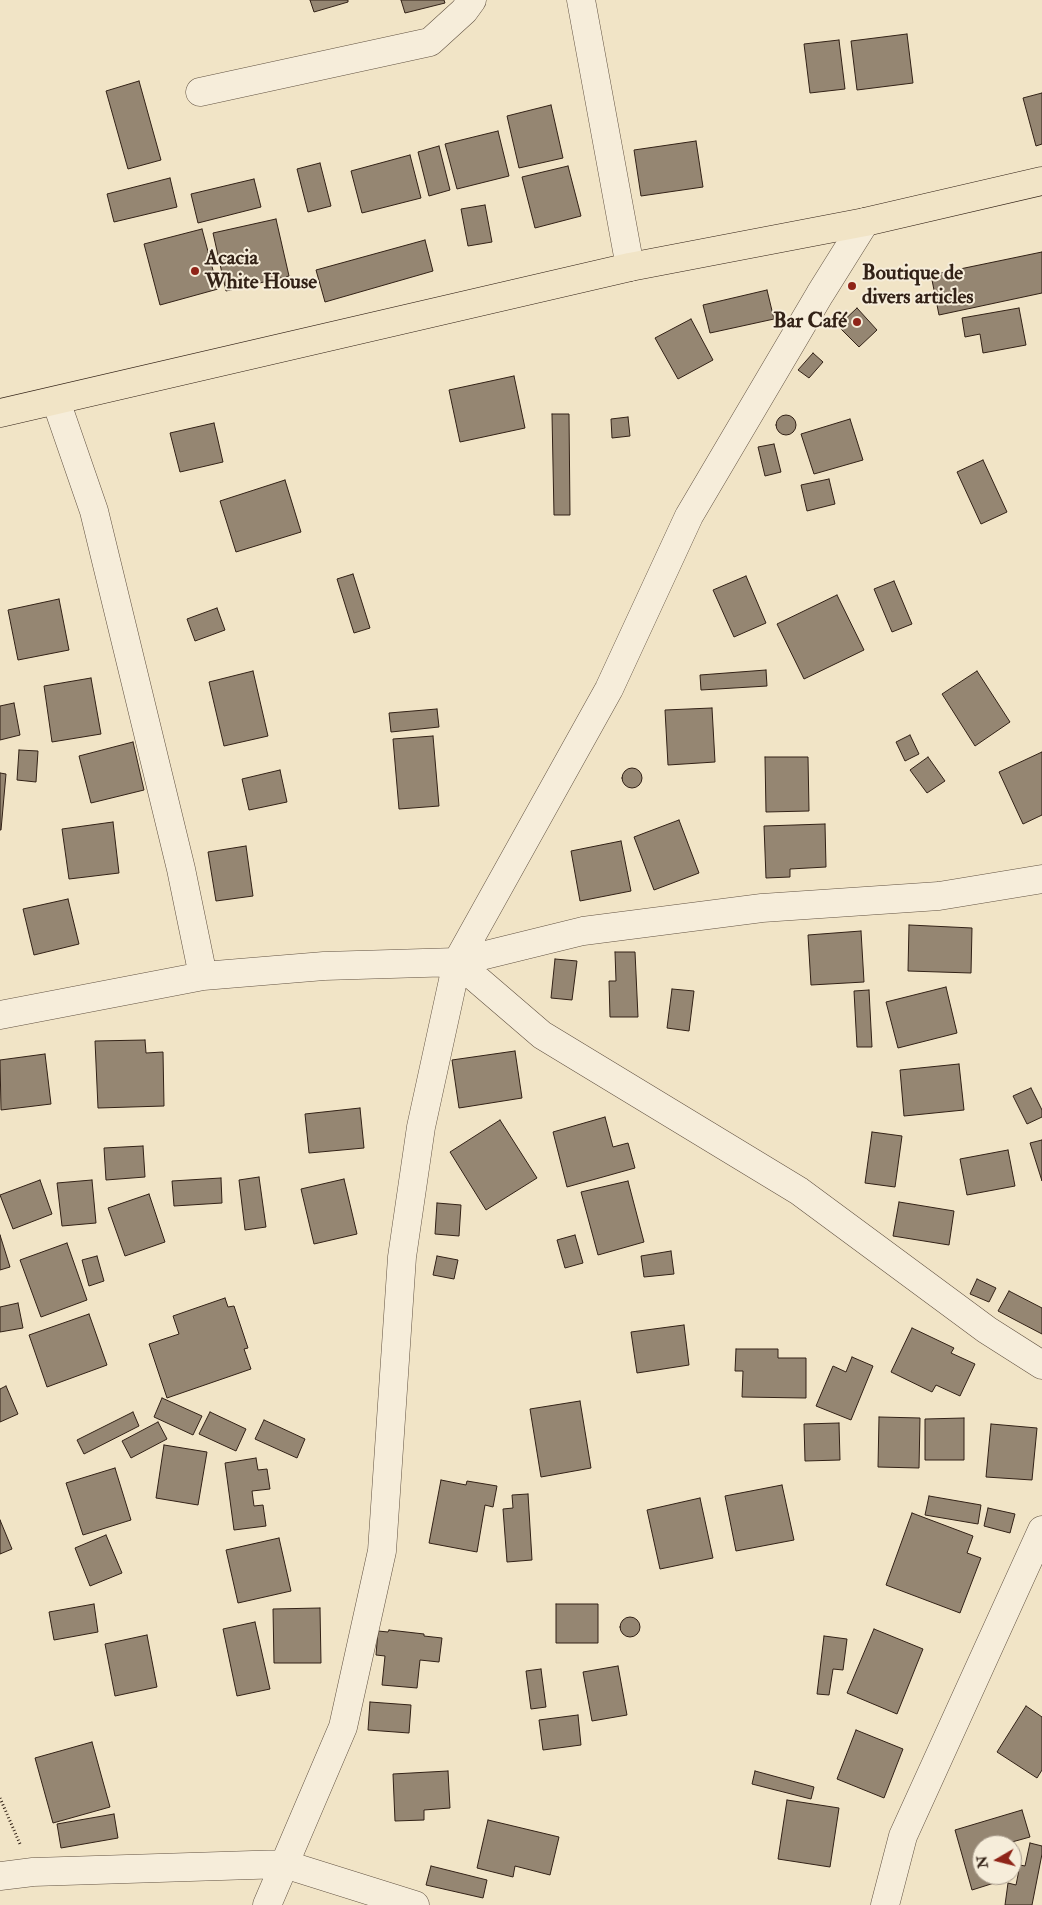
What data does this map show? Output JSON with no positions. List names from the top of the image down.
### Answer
{
  "places": ["Acacia White House", "Boutique de divers articles", "Bar Café"],
  "north": "left"
}
